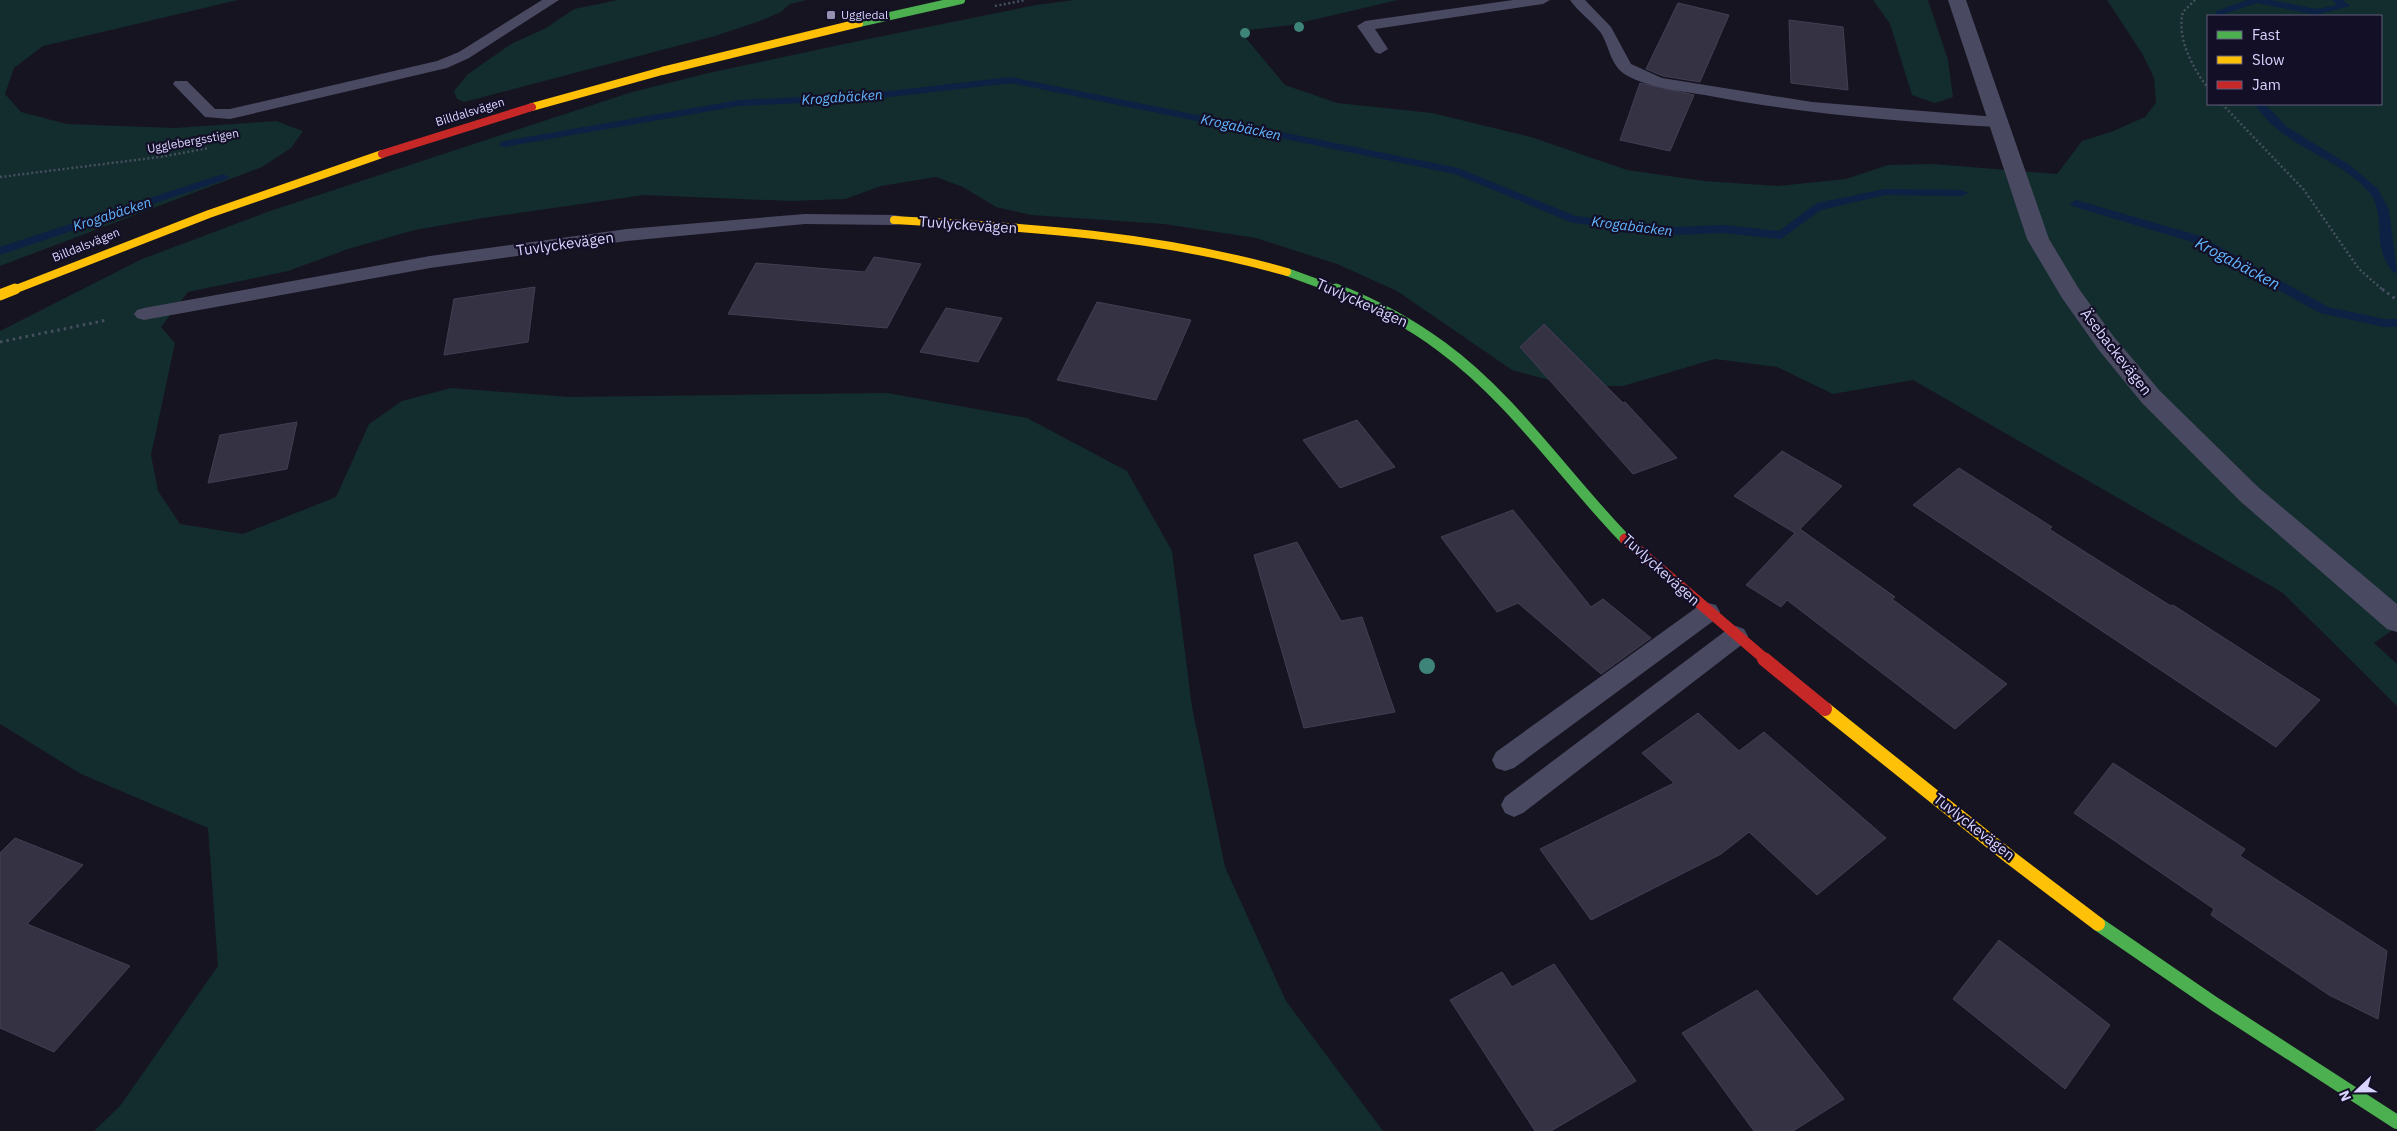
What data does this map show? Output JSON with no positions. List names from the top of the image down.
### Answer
{
  "streets": {
    "street": ["Billdalsvägen", "Tuvlyckevägen", "Äsebackevägen"],
    "path": ["Ugglebergsstigen"]
  },
  "water": ["Krogabäcken"],
  "places": {
    "transit": ["Uggledal"]
  },
  "legend": ["Fast", "Slow", "Jam"],
  "north": "left"
}
